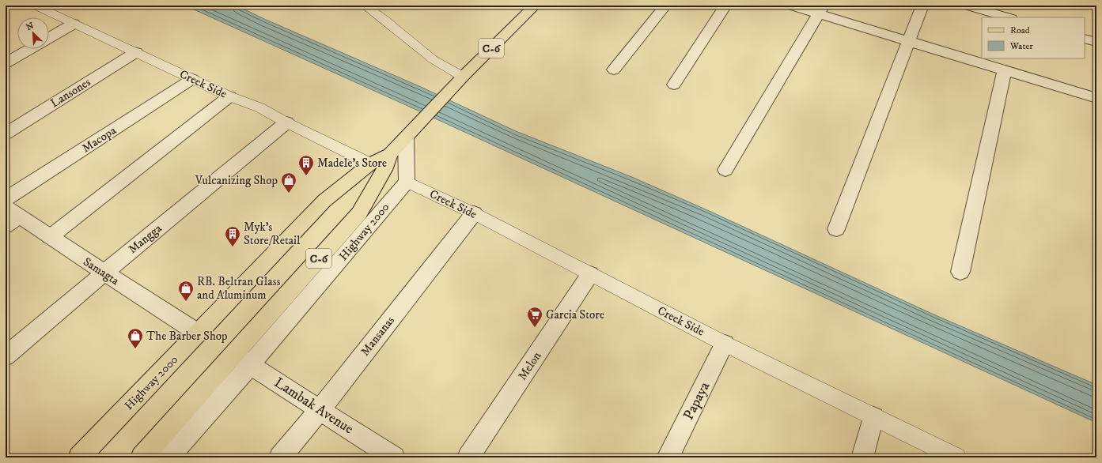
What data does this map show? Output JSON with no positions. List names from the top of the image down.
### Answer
{
  "streets": {
    "main road": ["C-6", "Highway 2000"],
    "street": [
      "Lansones",
      "Macopa",
      "Mangga",
      "Samagta",
      "Mansanas",
      "Melon",
      "Papaya",
      "Lambak Avenue"
    ],
    "lane": ["Creek Side"]
  },
  "crossings": [
    ["Creek Side", "Lansones"],
    ["Creek Side", "Macopa"],
    ["Creek Side", "Highway 2000"],
    ["Creek Side", "Mangga"],
    ["Creek Side", "Mansanas"],
    ["Creek Side", "Melon"],
    ["Creek Side", "Papaya"],
    ["Highway 2000", "Samagta"],
    ["Highway 2000", "Lambak Avenue"],
    ["Mangga", "Samagta"],
    ["Mansanas", "Lambak Avenue"]
  ],
  "places": {
    "building": ["Madele's Store", "Myk's Store/Retail"],
    "shop": ["Vulcanizing Shop", "RB. Beltran Glass and Aluminum", "The Barber Shop"],
    "supermarket": ["Garcia Store"]
  },
  "legend": ["Road", "Water"],
  "north": "top left"
}
